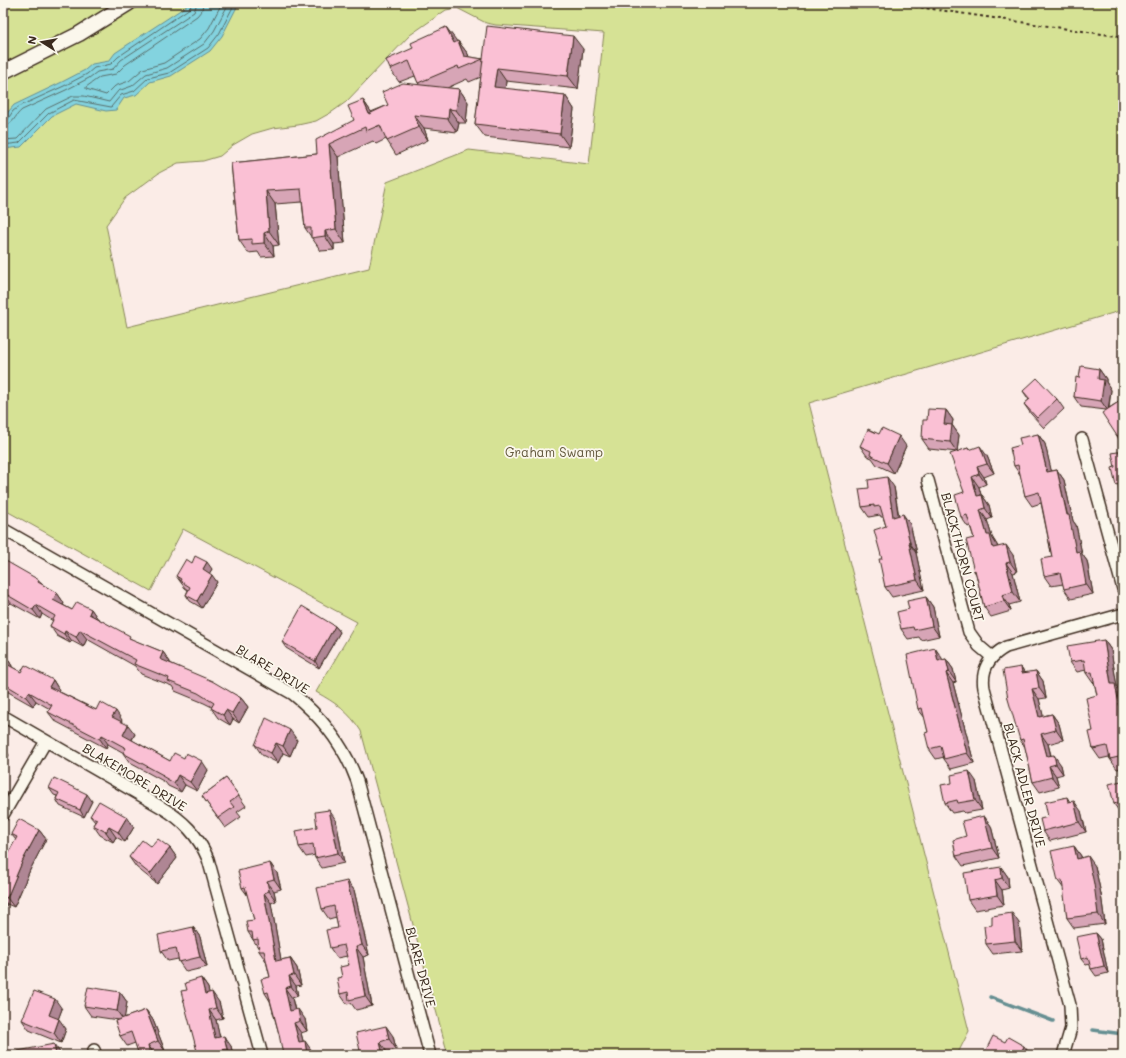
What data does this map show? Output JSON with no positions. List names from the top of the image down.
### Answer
{
  "streets": {
    "street": [
      "BLACKTHORN COURT",
      "BLARE DRIVE",
      "BLAKEMORE DRIVE",
      "BLACK ADLER DRIVE"
    ]
  },
  "crossings": [
    ["BLACKTHORN COURT", "BLACK ADLER DRIVE"]
  ],
  "parks": ["Graham Swamp"],
  "north": "left"
}
